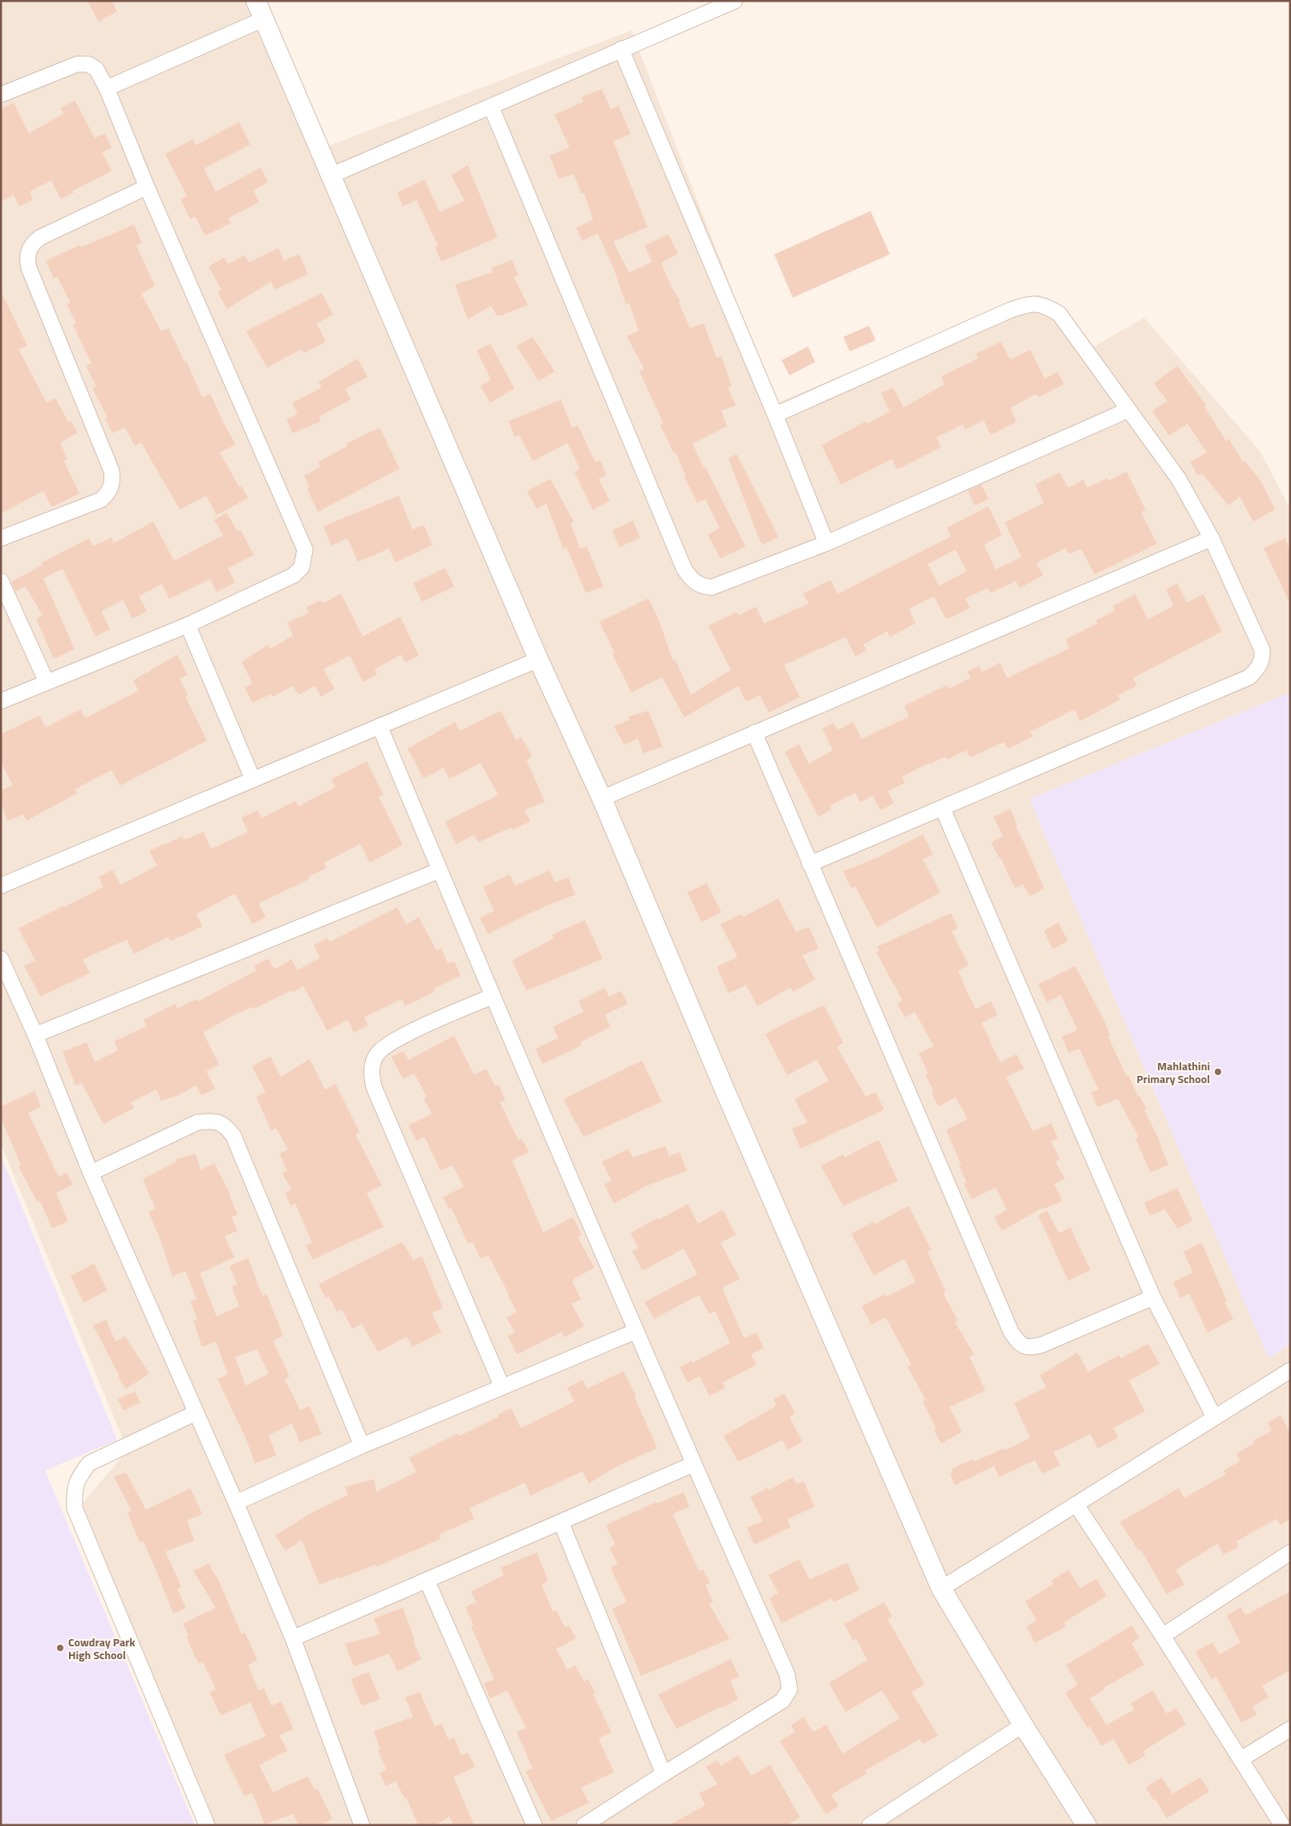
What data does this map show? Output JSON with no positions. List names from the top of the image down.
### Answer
{
  "places": ["Mahlathini Primary School", "Cowdray Park High School"]
}
